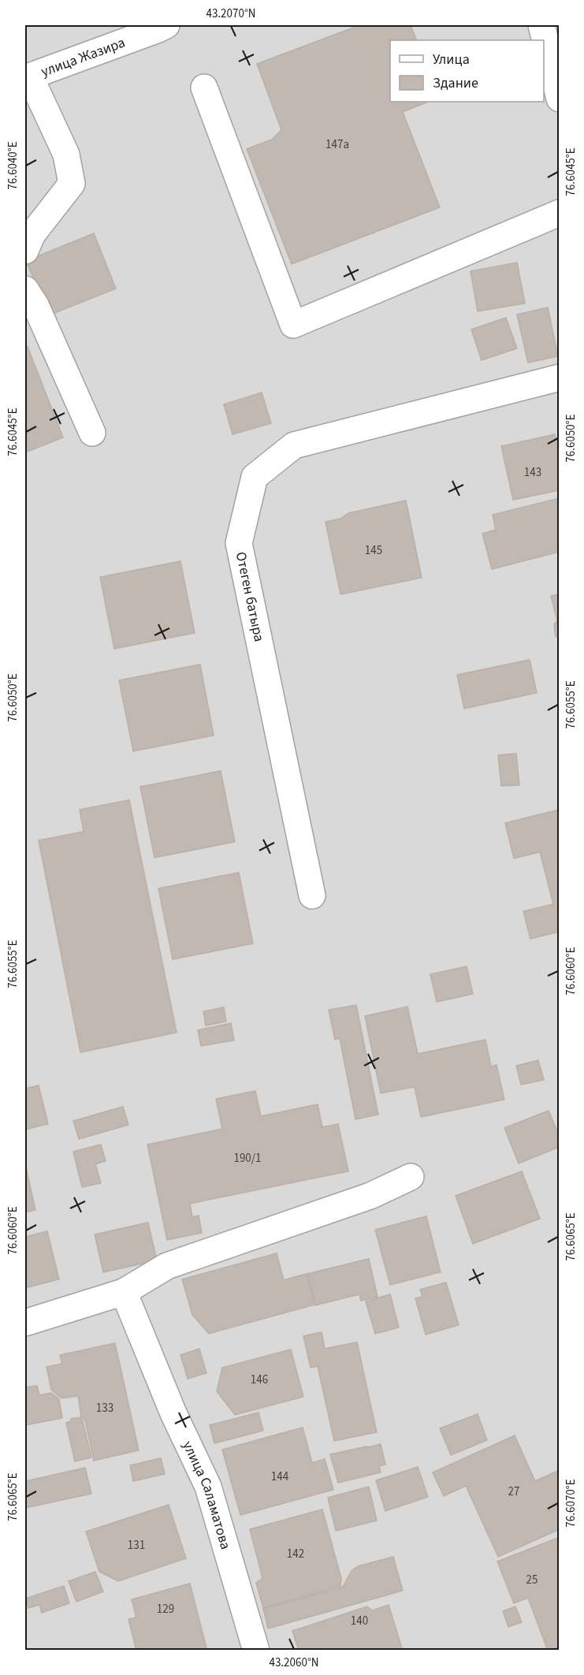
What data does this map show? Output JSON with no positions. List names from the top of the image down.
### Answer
{
  "streets": {
    "street": ["улица Жазира", "Отеген батыра", "улица Саламатова"]
  },
  "house_numbers": [
    "147а",
    "143",
    "145",
    "190/1",
    "146",
    "133",
    "144",
    "27",
    "131",
    "142",
    "25",
    "129",
    "140"
  ],
  "legend": ["Улица", "Здание"],
  "coordinates": [
    "43.2070°N",
    "76.6040°E",
    "76.6045°E",
    "76.6050°E",
    "76.6055°E",
    "76.6060°E",
    "76.6065°E",
    "76.6070°E",
    "43.2060°N"
  ]
}
